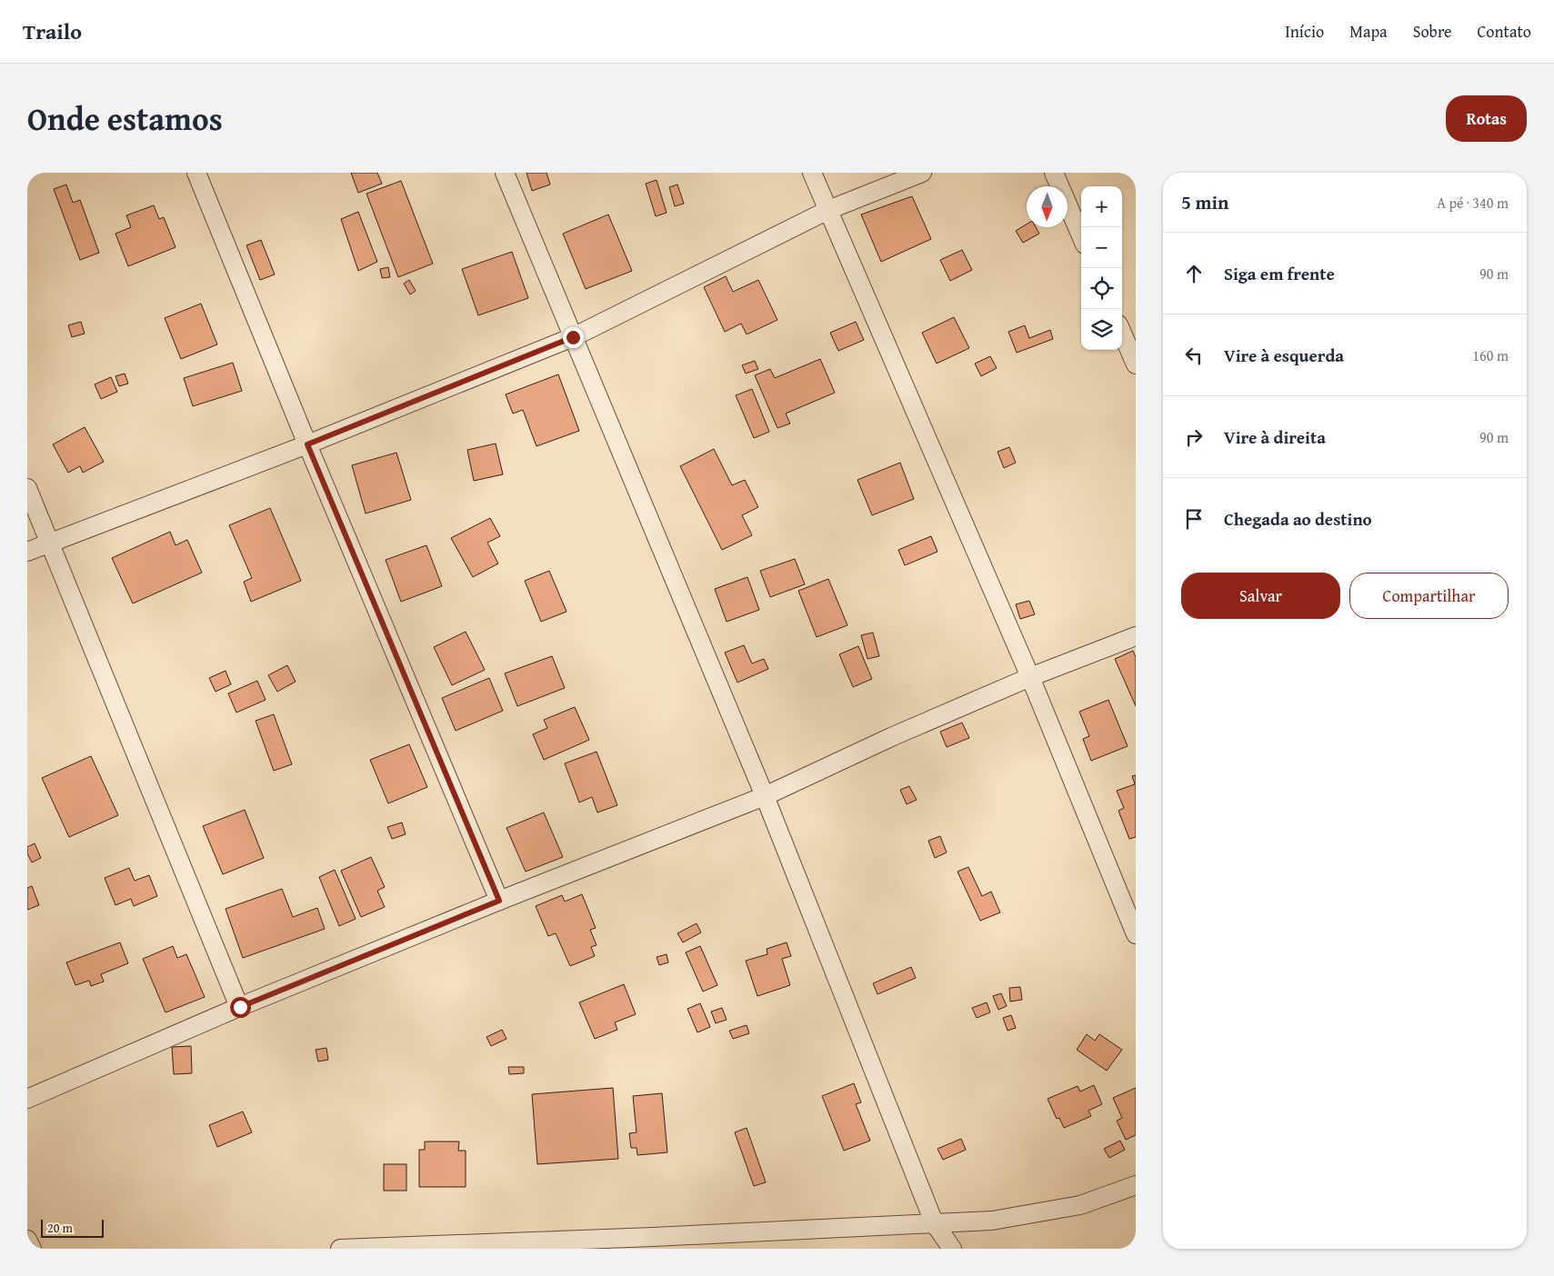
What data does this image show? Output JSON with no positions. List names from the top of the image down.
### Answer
{
  "scale_bar": "20 m",
  "north": "bottom",
  "page": {
    "header": "Trailo",
    "nav": [
      "Início",
      "Mapa",
      "Sobre",
      "Contato"
    ],
    "title": "Onde estamos",
    "buttons": [
      "Rotas",
      ["Salvar", "Compartilhar"]
    ],
    "heading": ["5 min", "A pé · 340 m"],
    "map_buttons": ["+", "−"],
    "list": [
      ["Siga em frente", "90 m"],
      ["Vire à esquerda", "160 m"],
      ["Vire à direita", "90 m"],
      "Chegada ao destino"
    ],
    "scale": "20 m"
  }
}
